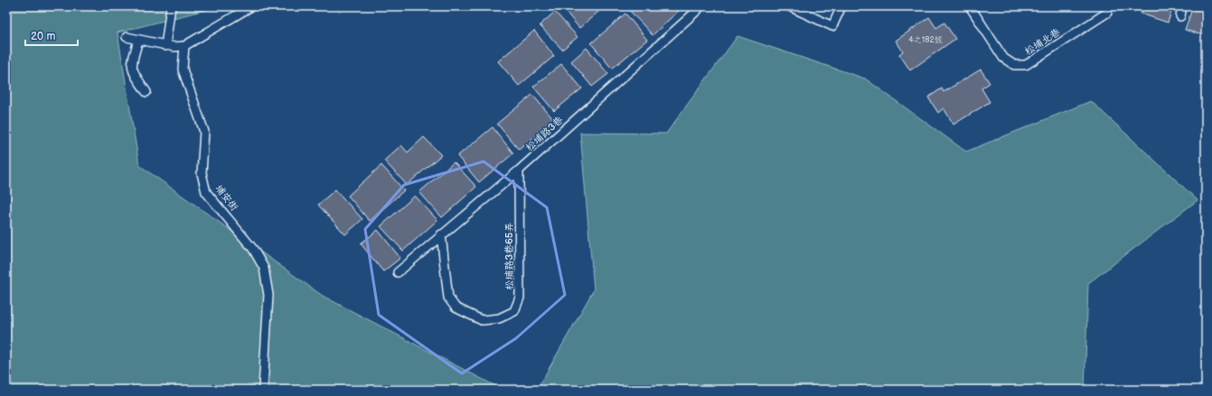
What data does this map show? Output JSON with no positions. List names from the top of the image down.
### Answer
{
  "streets": {
    "lane": [
      "松埔北巷",
      "松埔路3巷",
      "埔安街",
      "松埔路3巷65弄"
    ]
  },
  "crossings": [
    ["松埔路3巷", "松埔路3巷65弄"]
  ],
  "house_numbers": ["4之182號"],
  "scale_bar": "20 m"
}
